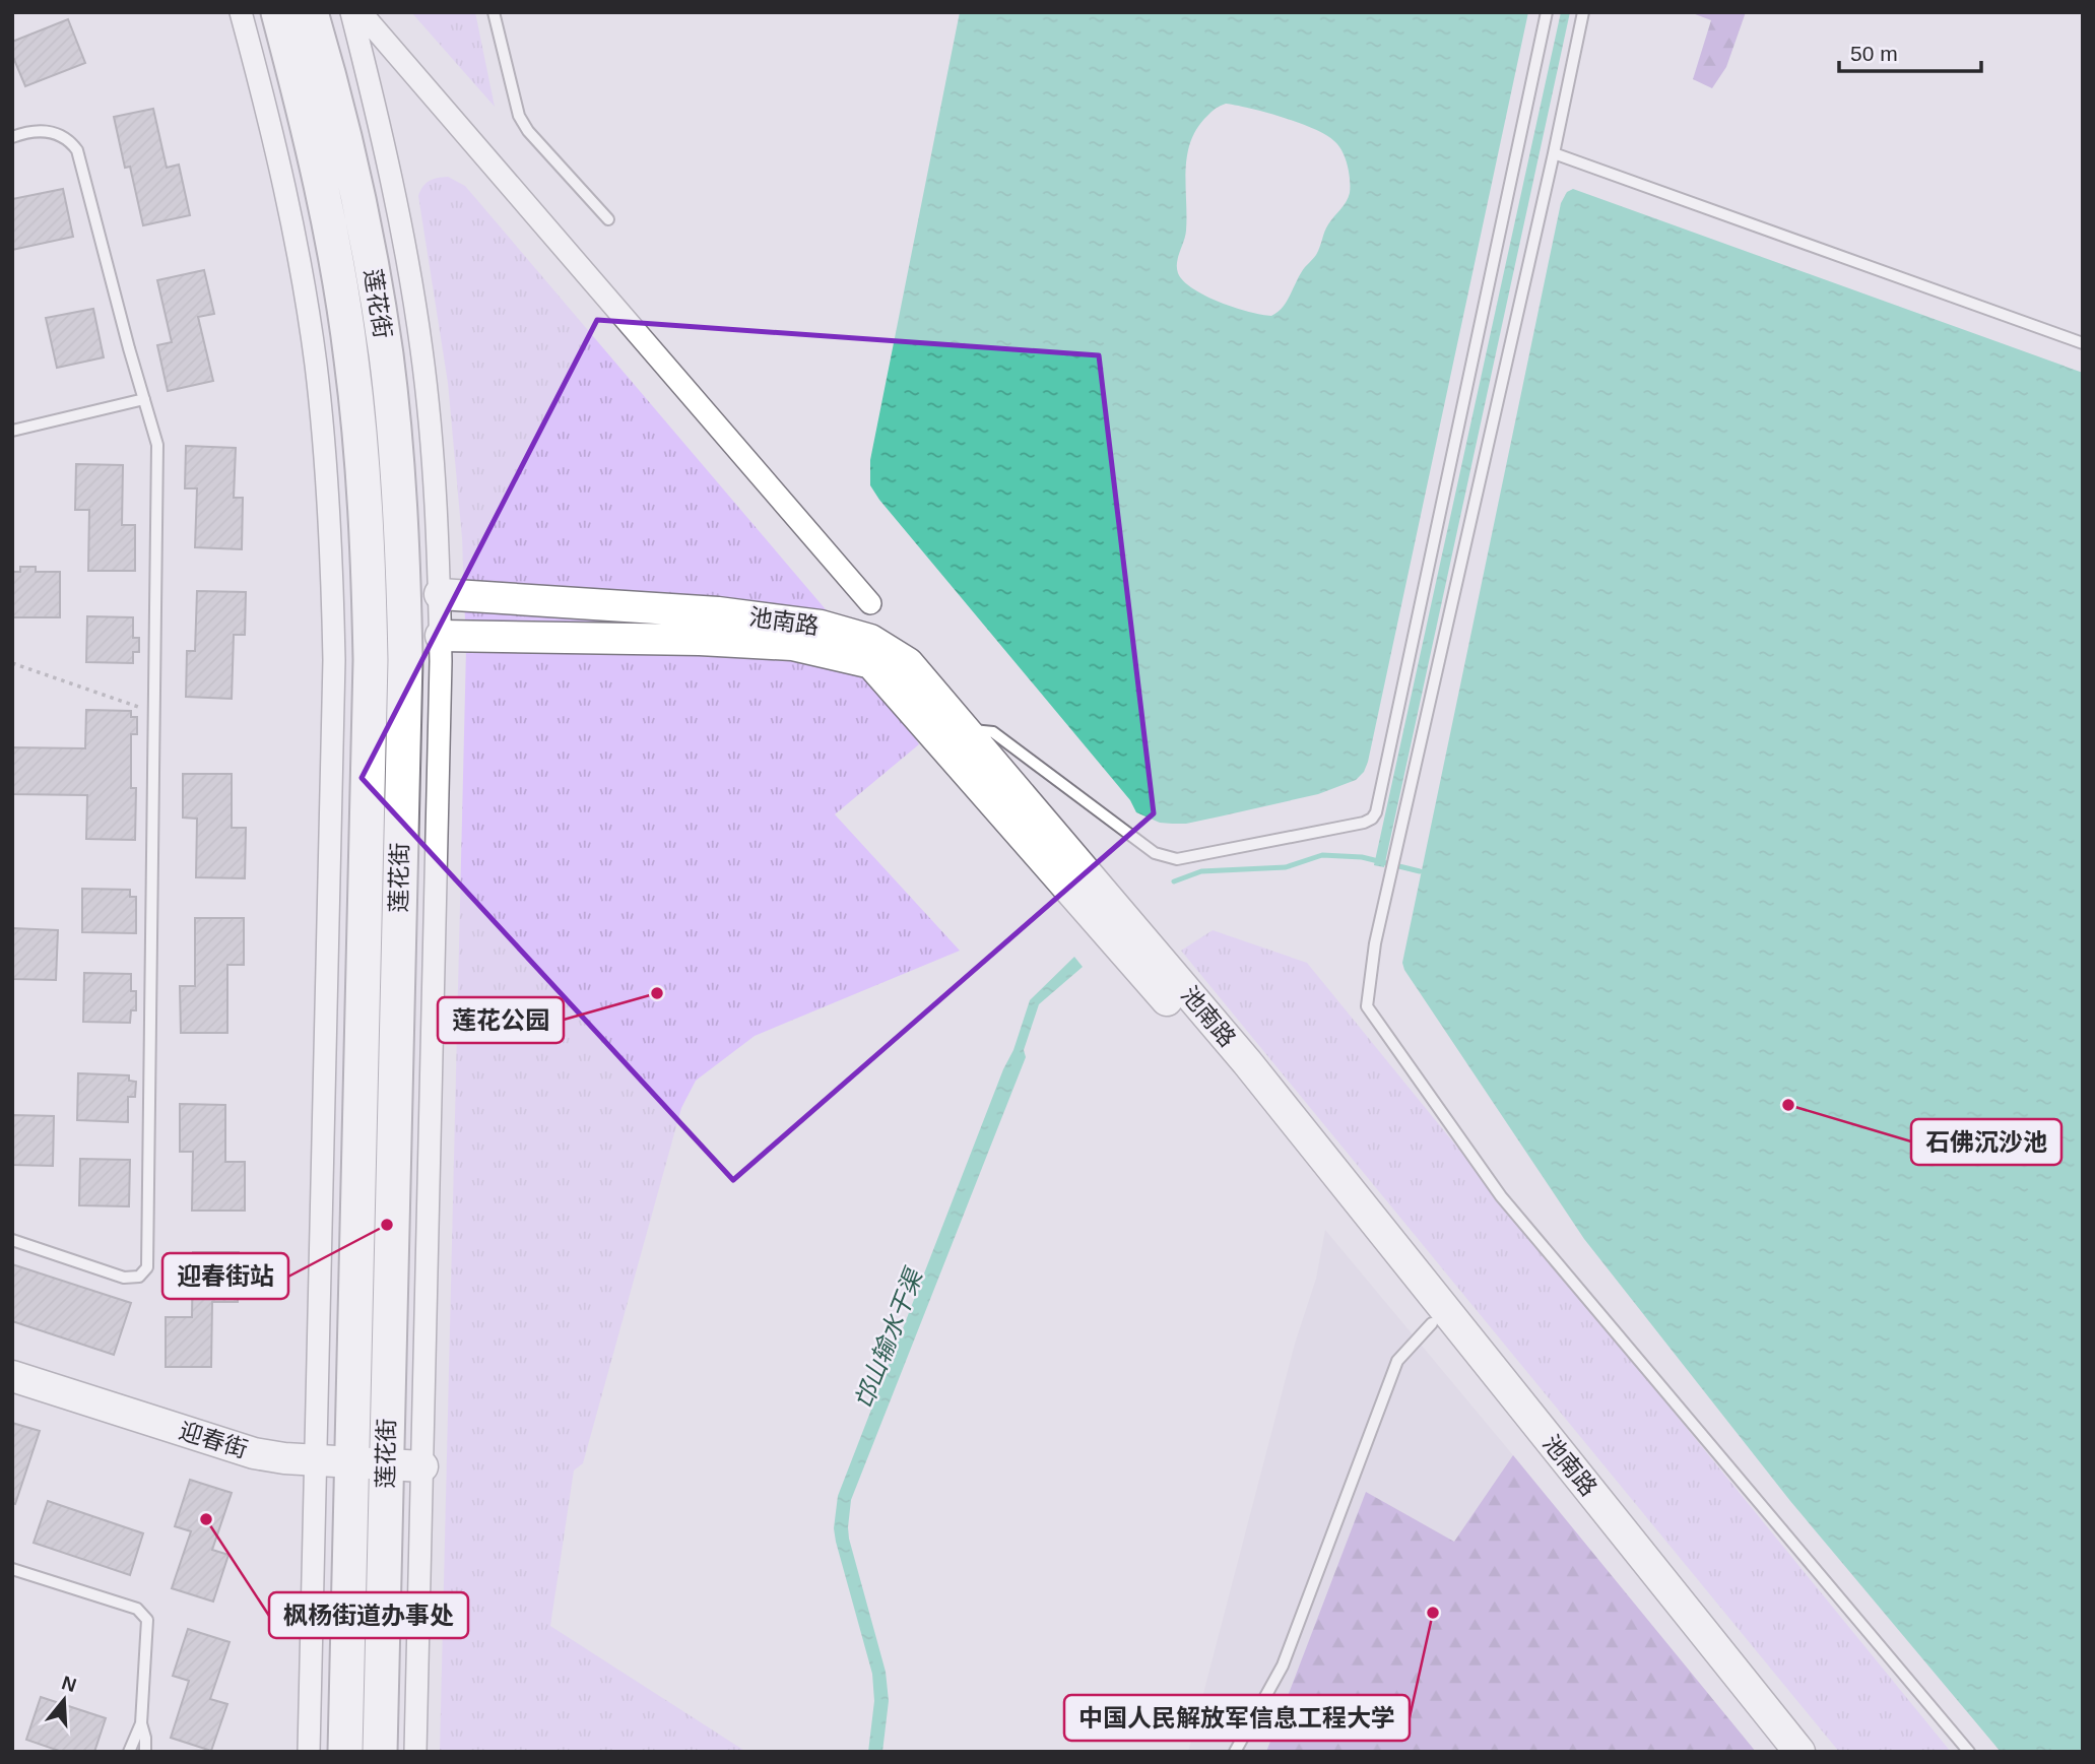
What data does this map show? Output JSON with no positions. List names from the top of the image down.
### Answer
{
  "streets": {
    "main road": ["莲花街"],
    "street": ["池南路", "迎春街"]
  },
  "crossings": [
    ["莲花街", "池南路"],
    ["莲花街", "迎春街"]
  ],
  "water": ["邙山输水干渠"],
  "places": [
    "莲花公园",
    "石佛沉沙池",
    "迎春街站",
    "枫杨街道办事处",
    "中国人民解放军信息工程大学"
  ],
  "scale_bar": "50 m",
  "north": "top"
}
